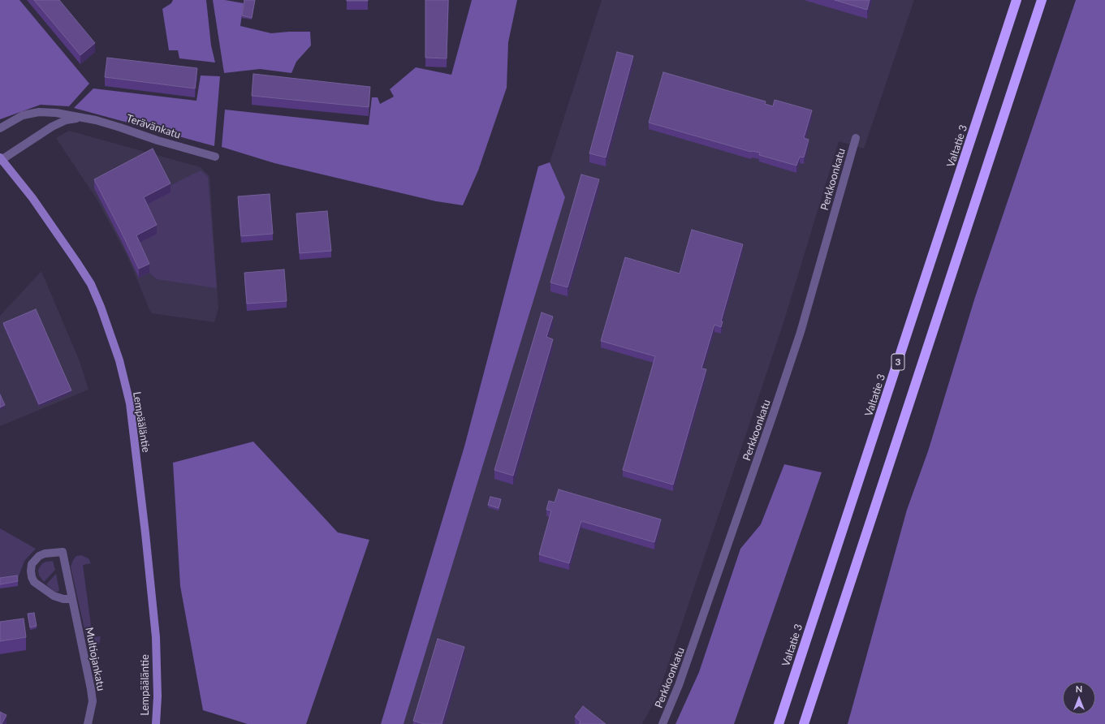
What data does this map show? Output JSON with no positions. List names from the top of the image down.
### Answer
{
  "streets": {
    "highway": ["Valtatie 3", "3"],
    "main road": ["Lempääläntie"],
    "street": ["Terävänkatu", "Perkkoonkatu", "Multiojankatu"]
  },
  "crossings": [
    ["Terävänkatu", "Lempääläntie"]
  ],
  "north": "top"
}
